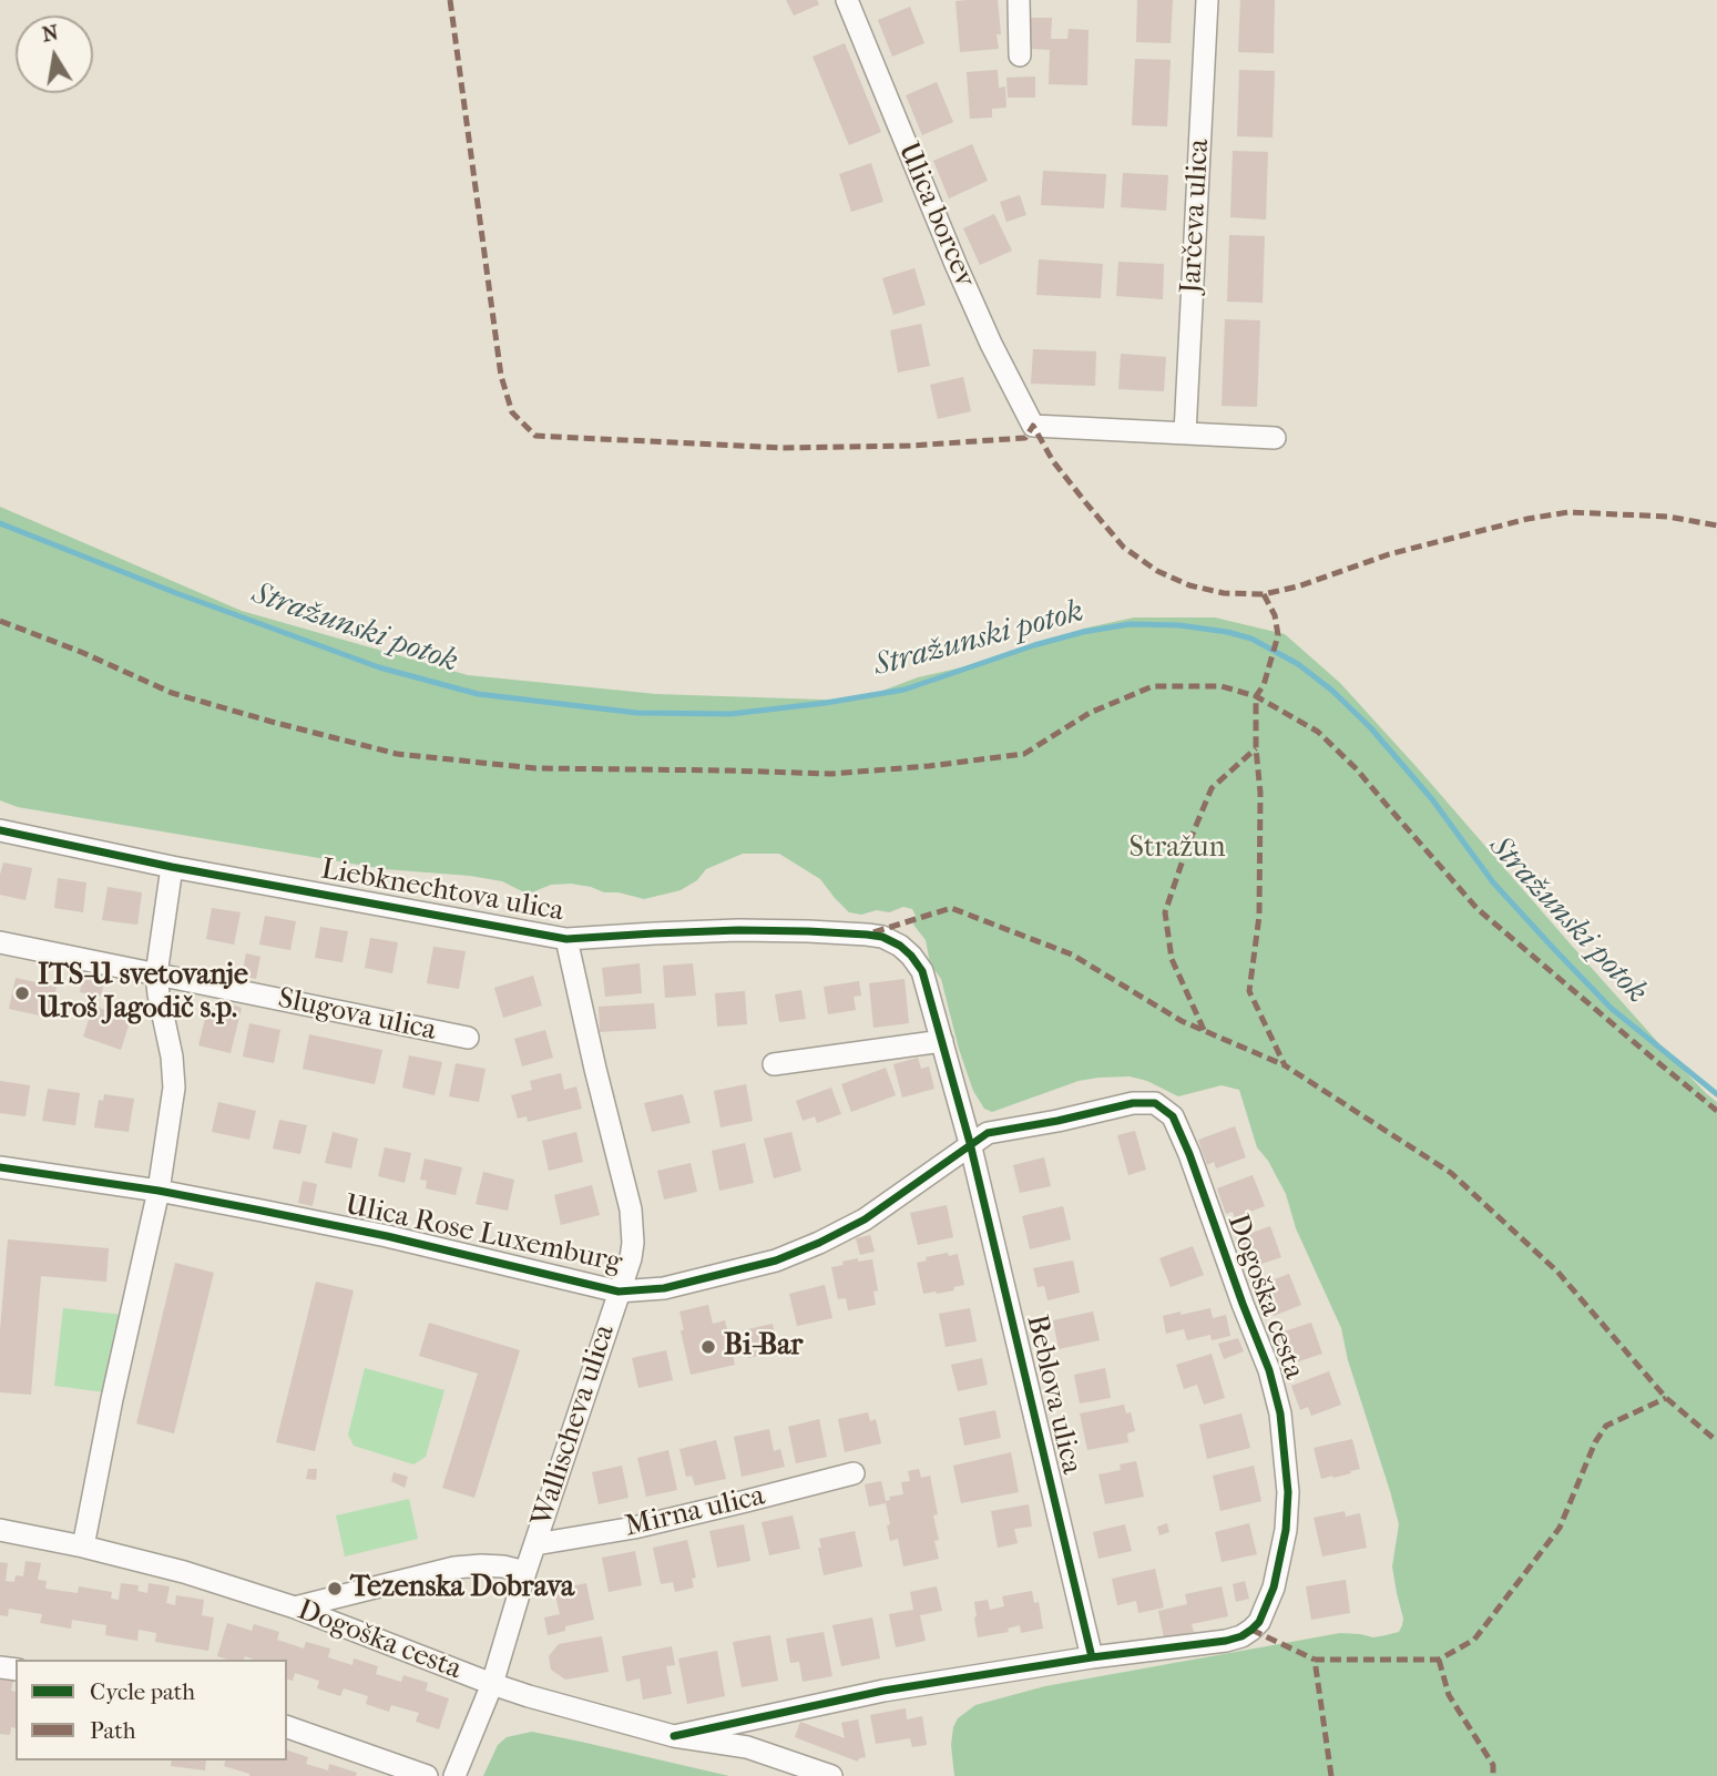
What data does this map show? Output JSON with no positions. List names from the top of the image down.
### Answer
{
  "streets": {
    "street": [
      "Ulica borcev",
      "Jarčeva ulica",
      "Liebknechtova ulica",
      "Slugova ulica",
      "Ulica Rose Luxemburg",
      "Dogoška cesta",
      "Beblova ulica",
      "Wallischeva ulica",
      "Mirna ulica"
    ]
  },
  "crossings": [
    ["Ulica borcev", "Jarčeva ulica"],
    ["Liebknechtova ulica", "Ulica Rose Luxemburg"],
    ["Liebknechtova ulica", "Dogoška cesta"],
    ["Liebknechtova ulica", "Beblova ulica"],
    ["Liebknechtova ulica", "Wallischeva ulica"],
    ["Ulica Rose Luxemburg", "Dogoška cesta"],
    ["Ulica Rose Luxemburg", "Beblova ulica"],
    ["Ulica Rose Luxemburg", "Wallischeva ulica"],
    ["Dogoška cesta", "Beblova ulica"],
    ["Dogoška cesta", "Wallischeva ulica"],
    ["Wallischeva ulica", "Mirna ulica"]
  ],
  "water": ["Stražunski potok"],
  "parks": ["Stražun"],
  "places": ["ITS-U svetovanje Uroš Jagodič s.p.", "Bi-Bar", "Tezenska Dobrava"],
  "legend": ["Cycle path", "Path"],
  "north": "top"
}
